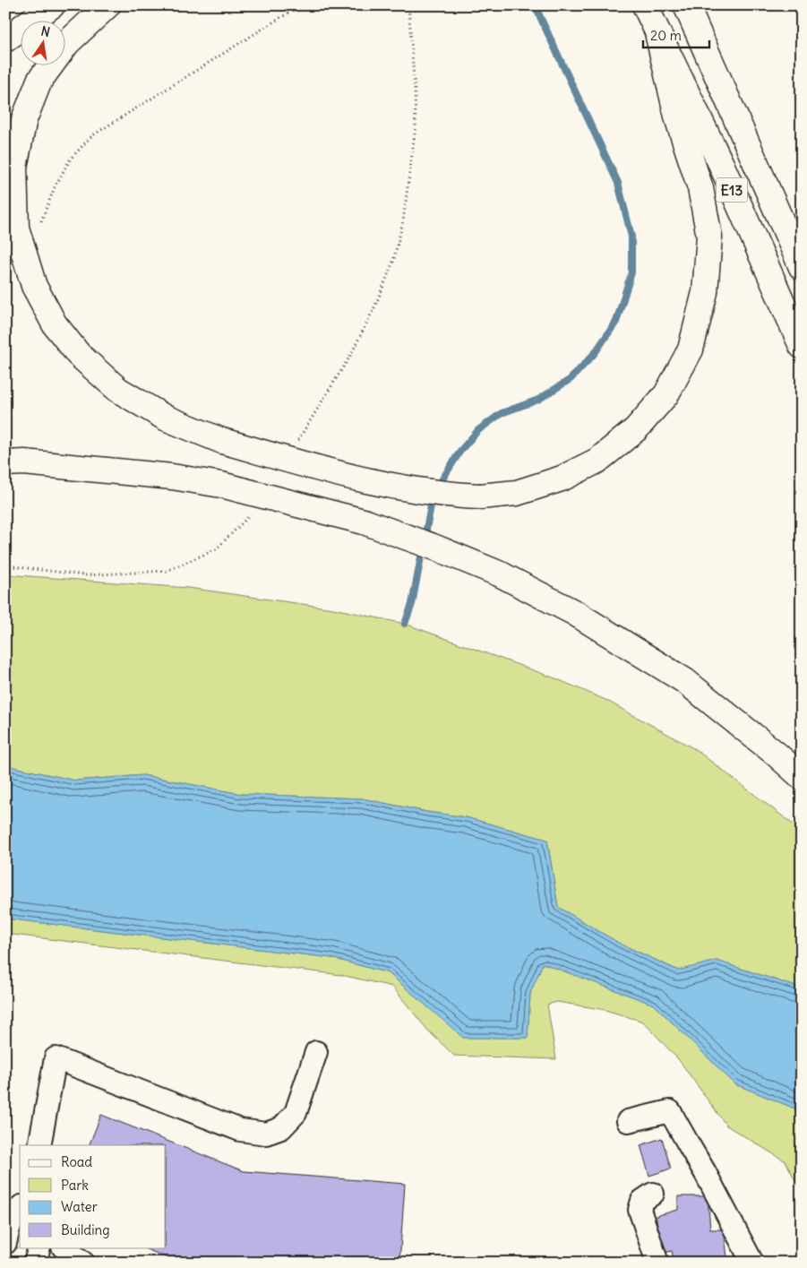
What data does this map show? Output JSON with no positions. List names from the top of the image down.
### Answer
{
  "streets": {
    "highway": ["E13"]
  },
  "legend": [
    "Road",
    "Park",
    "Water",
    "Building"
  ],
  "scale_bar": "20 m",
  "north": "top"
}
